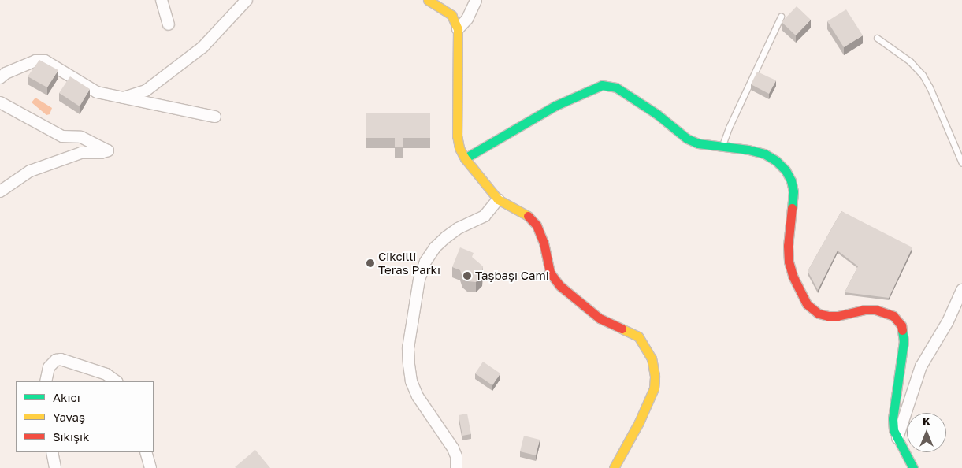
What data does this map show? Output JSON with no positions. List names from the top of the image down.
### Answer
{
  "places": ["Cikcilli Teras Parkı", "Taşbaşı Cami"],
  "legend": ["Akıcı", "Yavaş", "Sıkışık"],
  "north": "top"
}
